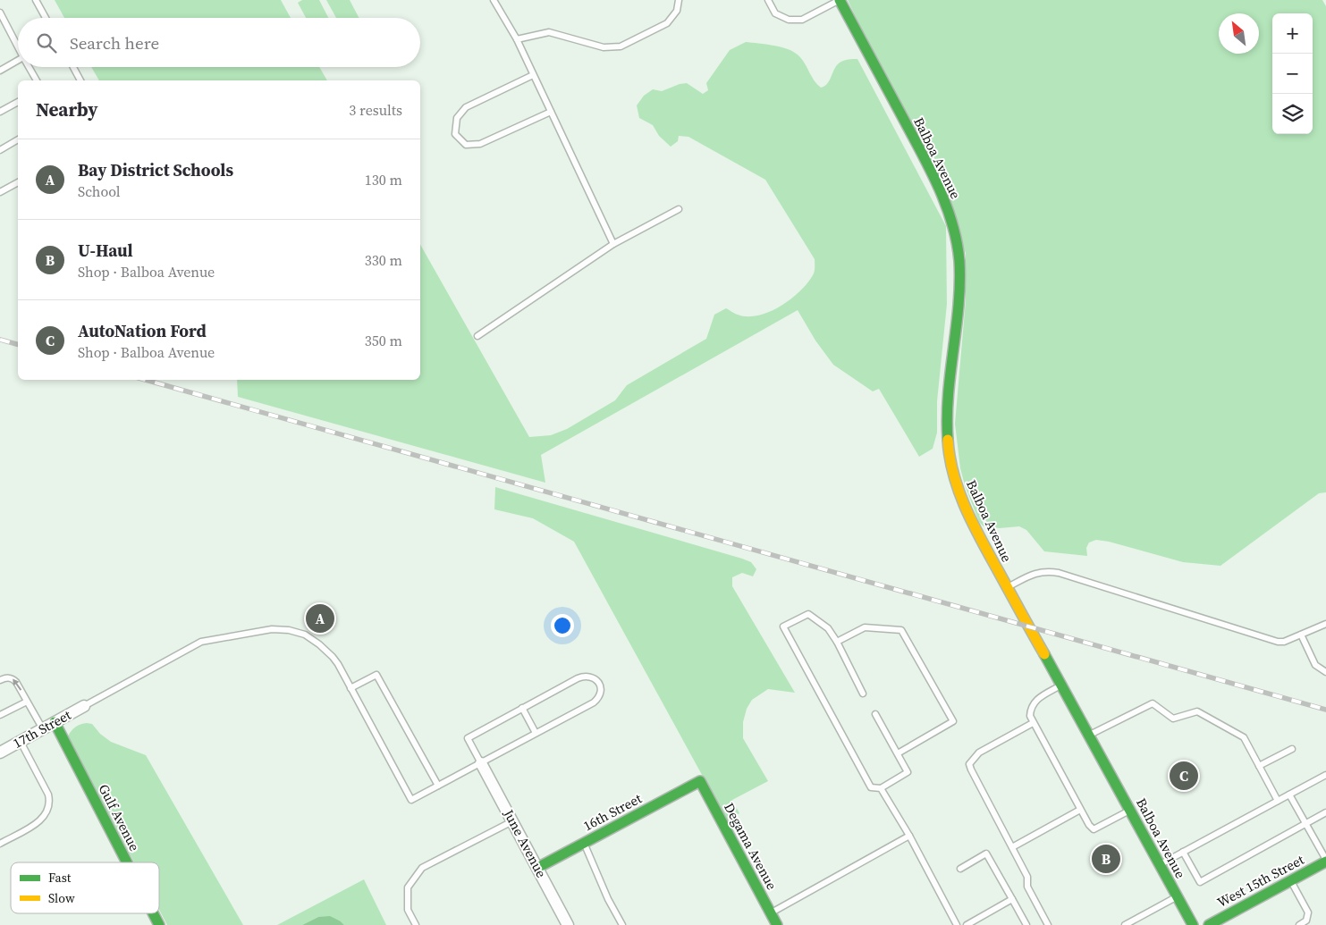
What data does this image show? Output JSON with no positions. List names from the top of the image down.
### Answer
{
  "streets": {
    "main road": [
      "Balboa Avenue",
      "16th Street",
      "Gulf Avenue",
      "Degama Avenue",
      "West 15th Street"
    ],
    "street": ["17th Street", "June Avenue"]
  },
  "crossings": [
    ["17th Street", "Gulf Avenue"],
    ["16th Street", "June Avenue"],
    ["16th Street", "Degama Avenue"]
  ],
  "legend": ["Fast", "Slow"],
  "north": "top left",
  "page": {
    "map_buttons": ["+", "−"],
    "search": "Search here",
    "heading": ["Nearby", "3 results"],
    "list": [
      {
        "mark": "A",
        "name": "Bay District Schools",
        "note": "School",
        "value": "130 m"
      },
      {
        "mark": "B",
        "name": "U-Haul",
        "note": "Shop · Balboa Avenue",
        "value": "330 m"
      },
      {
        "mark": "C",
        "name": "AutoNation Ford",
        "note": "Shop · Balboa Avenue",
        "value": "350 m"
      }
    ],
    "pins": ["A", "C", "B"]
  }
}
